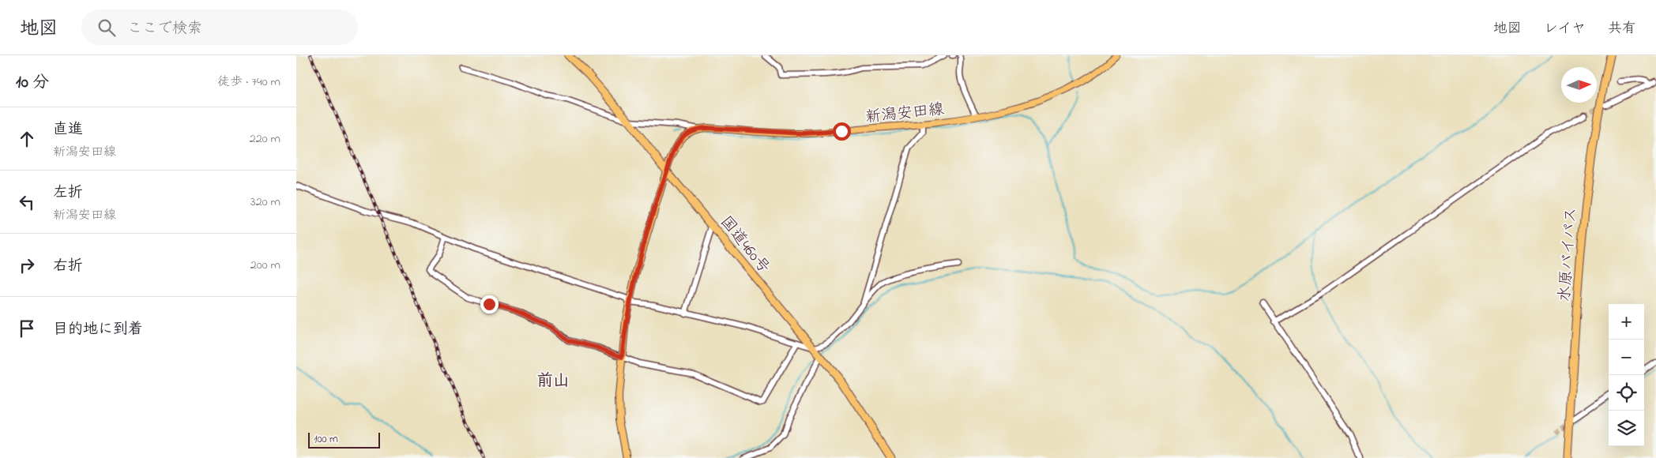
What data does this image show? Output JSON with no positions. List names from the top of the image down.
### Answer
{
  "streets": {
    "highway": ["国道460号", "水原バイパス"],
    "main road": ["新潟安田線"]
  },
  "districts": ["前山"],
  "scale_bar": "100 m",
  "north": "right",
  "page": {
    "header": "地図",
    "search": "ここで検索",
    "nav": ["地図", "レイヤ", "共有"],
    "heading": ["10 分", "徒歩 · 740 m"],
    "list": [
      ["直進", "新潟安田線", "220 m"],
      ["左折", "新潟安田線", "320 m"],
      ["右折", "200 m"],
      "目的地に到着"
    ],
    "map_buttons": ["+", "−"],
    "scale": "100 m"
  }
}
